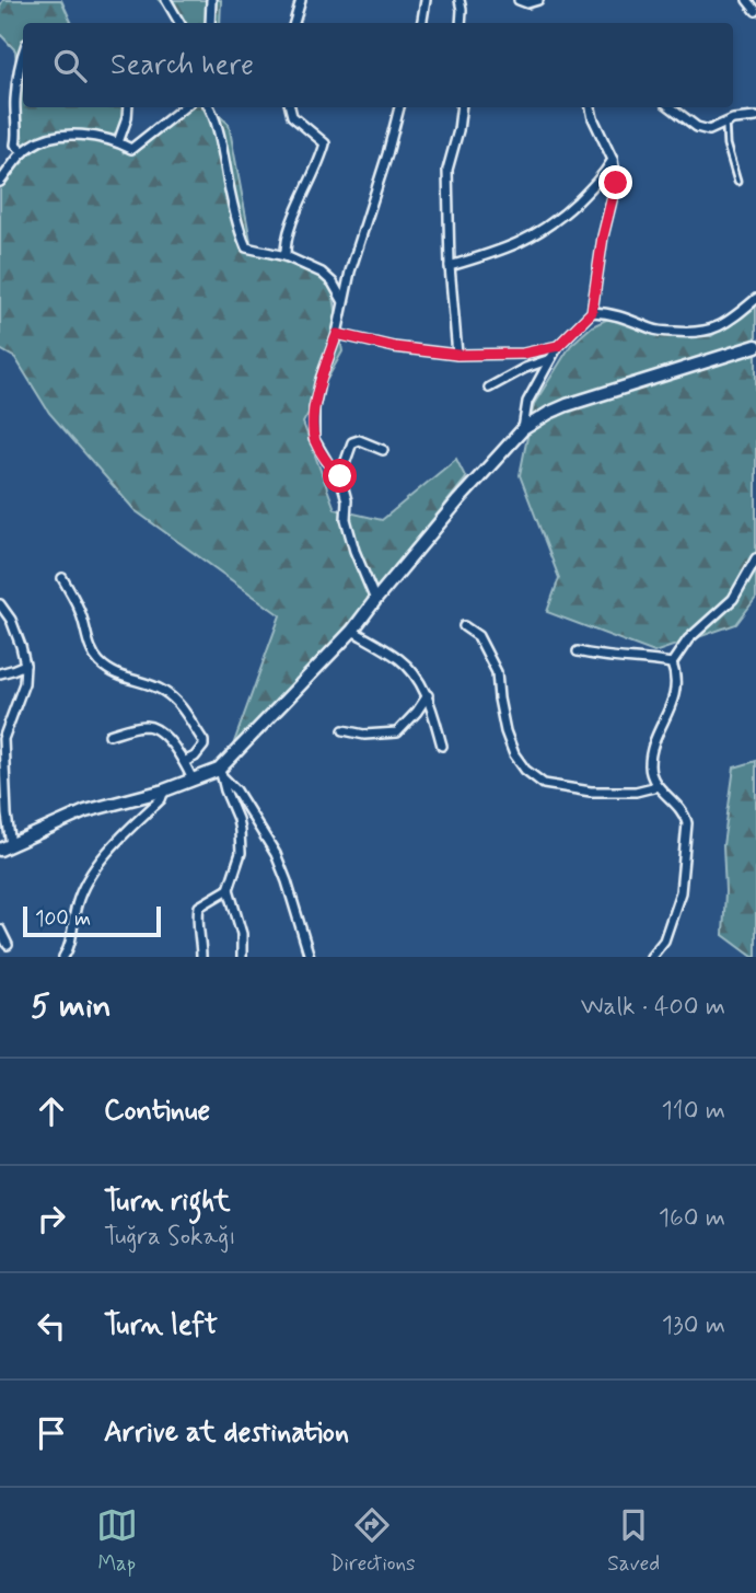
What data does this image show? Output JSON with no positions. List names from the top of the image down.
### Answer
{
  "scale_bar": "100 m",
  "page": {
    "search": "Search here",
    "scale": "100 m",
    "heading": ["5 min", "Walk · 400 m"],
    "list": [
      ["Continue", "110 m"],
      ["Turn right", "Tuğra Sokağı", "160 m"],
      ["Turn left", "130 m"],
      "Arrive at destination"
    ],
    "nav": ["Map", "Directions", "Saved"]
  }
}
